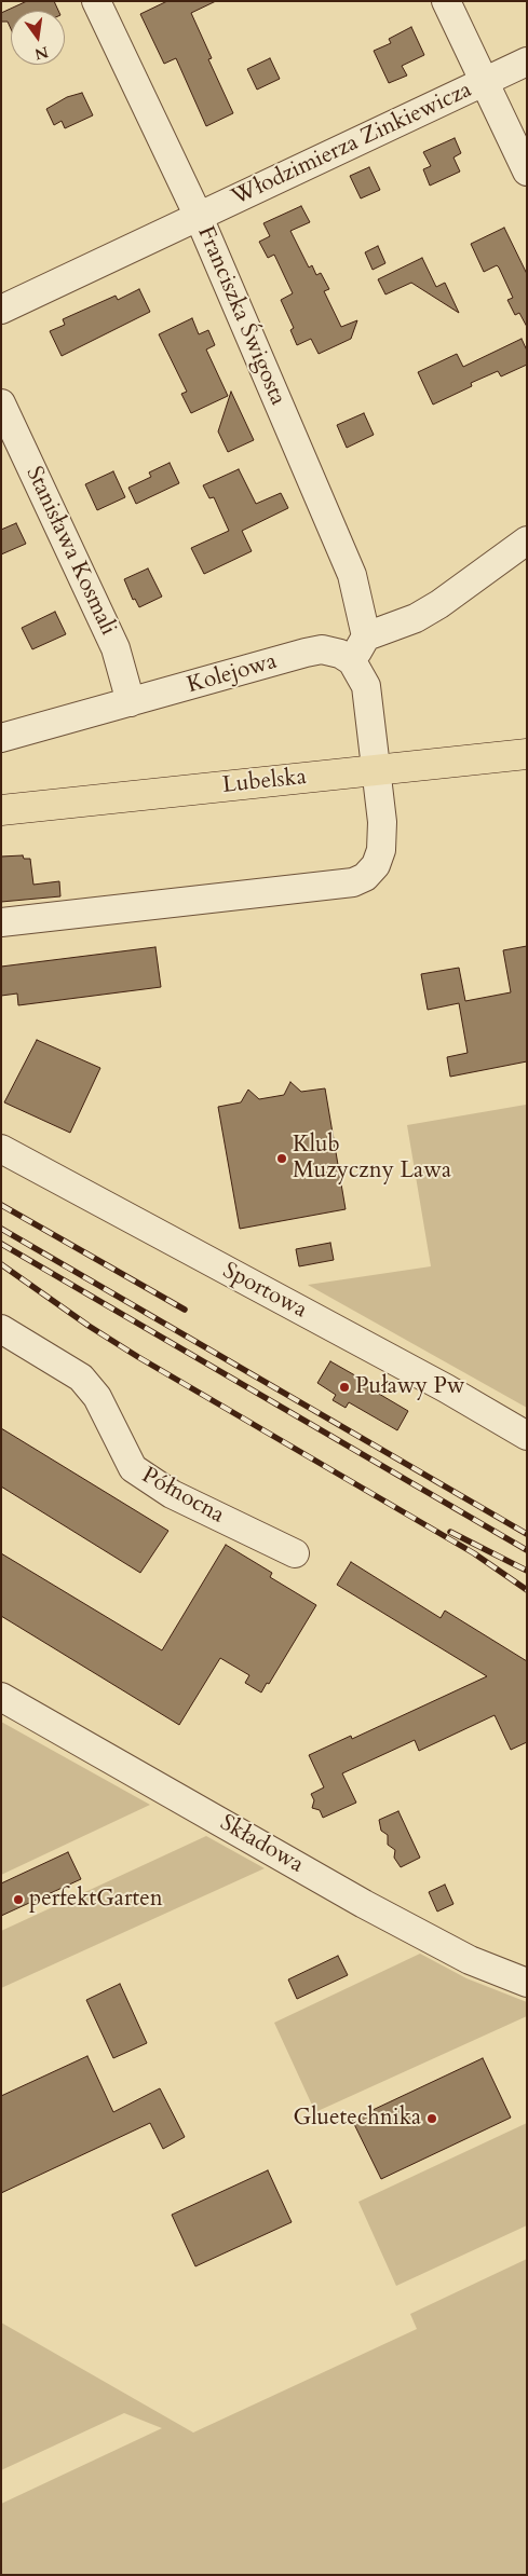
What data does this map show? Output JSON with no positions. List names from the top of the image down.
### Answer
{
  "streets": {
    "main road": ["Lubelska"],
    "street": [
      "Włodzimierza Zinkiewicza",
      "Franciszka Świgosta",
      "Stanisława Kosmali",
      "Kolejowa",
      "Sportowa",
      "Północna",
      "Składowa"
    ]
  },
  "crossings": [
    ["Włodzimierza Zinkiewicza", "Franciszka Świgosta"],
    ["Stanisława Kosmali", "Kolejowa"]
  ],
  "places": [
    "Klub Muzyczny Lawa",
    "Puławy Pw",
    "perfektGarten",
    "Gluetechnika"
  ],
  "north": "bottom"
}
